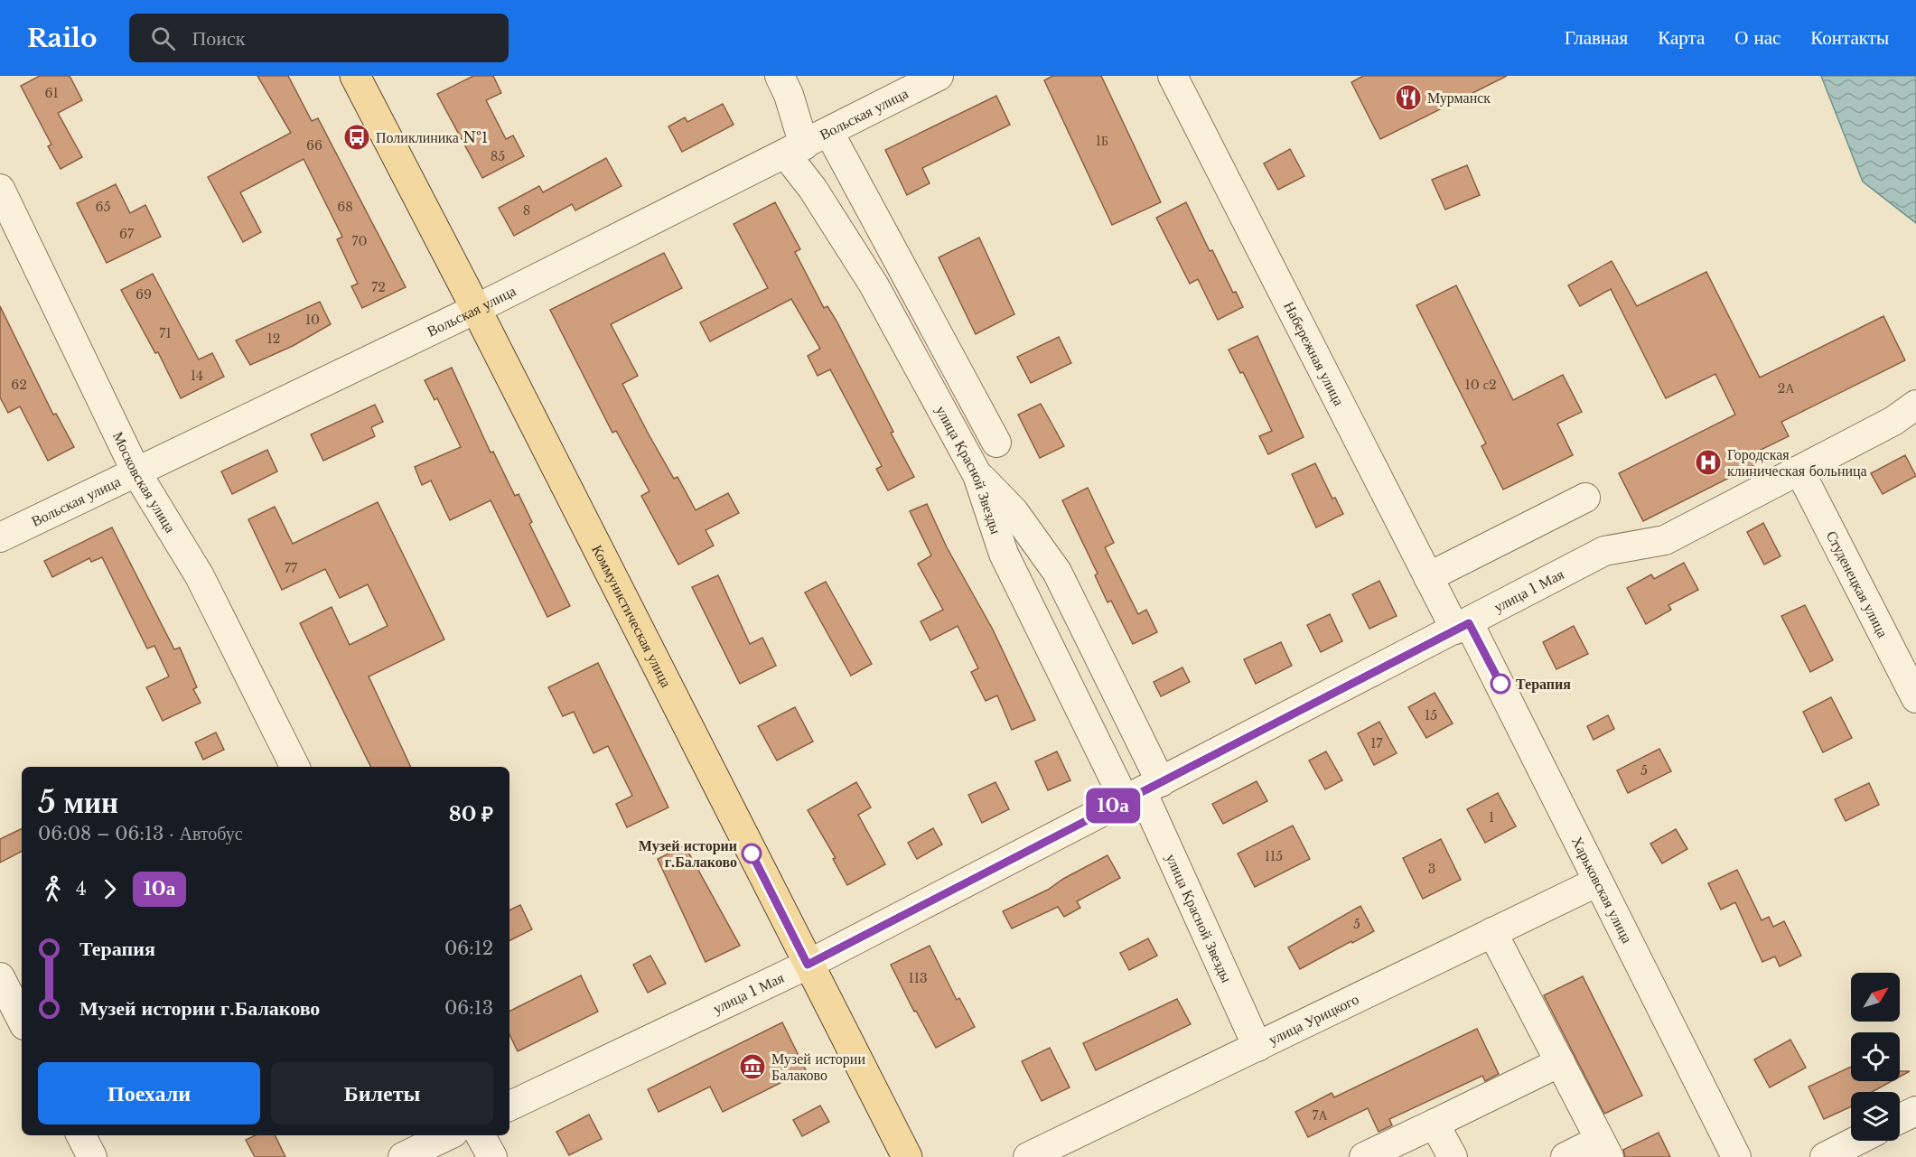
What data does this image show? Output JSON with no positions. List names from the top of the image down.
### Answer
{
  "streets": {
    "main road": ["Коммунистическая улица"],
    "street": [
      "Вольская улица",
      "Набережная улица",
      "улица Красной Звезды",
      "Московская улица",
      "Студенецкая улица",
      "улица 1 Мая",
      "Харьковская улица",
      "улица Урицкого"
    ]
  },
  "crossings": [
    ["Вольская улица", "улица Красной Звезды"],
    ["Вольская улица", "Московская улица"],
    ["Вольская улица", "Коммунистическая улица"],
    ["Набережная улица", "улица 1 Мая"],
    ["Набережная улица", "Харьковская улица"],
    ["улица Красной Звезды", "улица 1 Мая"],
    ["улица Красной Звезды", "улица Урицкого"],
    ["Студенецкая улица", "улица 1 Мая"],
    ["улица 1 Мая", "Коммунистическая улица"],
    ["улица 1 Мая", "Харьковская улица"],
    ["Харьковская улица", "улица Урицкого"]
  ],
  "places": {
    "restaurant": ["Мурманск"],
    "bus stop": ["Поликлиника №1"],
    "hospital": ["Городская клиническая больница"],
    "other": ["Терапия", "Музей истории г.Балаково"],
    "museum": ["Музей истории Балаково"]
  },
  "lines": ["bus line 10а"],
  "house_numbers": [
    "61",
    "1Б",
    "66",
    "85",
    "65",
    "68",
    "8",
    "67",
    "70",
    "72",
    "69",
    "10",
    "71",
    "12",
    "14",
    "62",
    "10 с2",
    "2А",
    "77",
    "15",
    "17",
    "5",
    "1",
    "115",
    "3",
    "5",
    "113",
    "7А"
  ],
  "north": "top right",
  "page": {
    "header": "Railo",
    "search": "Поиск",
    "nav": [
      "Главная",
      "Карта",
      "О нас",
      "Контакты"
    ],
    "on_map": "10а",
    "heading": ["5 мин", "06:08 – 06:13 · Автобус", "80 ₽"],
    "legs": ["4", "10а"],
    "list": [
      {
        "name": "Терапия",
        "value": "06:12"
      },
      {
        "name": "Музей истории г.Балаково",
        "value": "06:13"
      }
    ],
    "buttons": ["Поехали", "Билеты"]
  }
}
